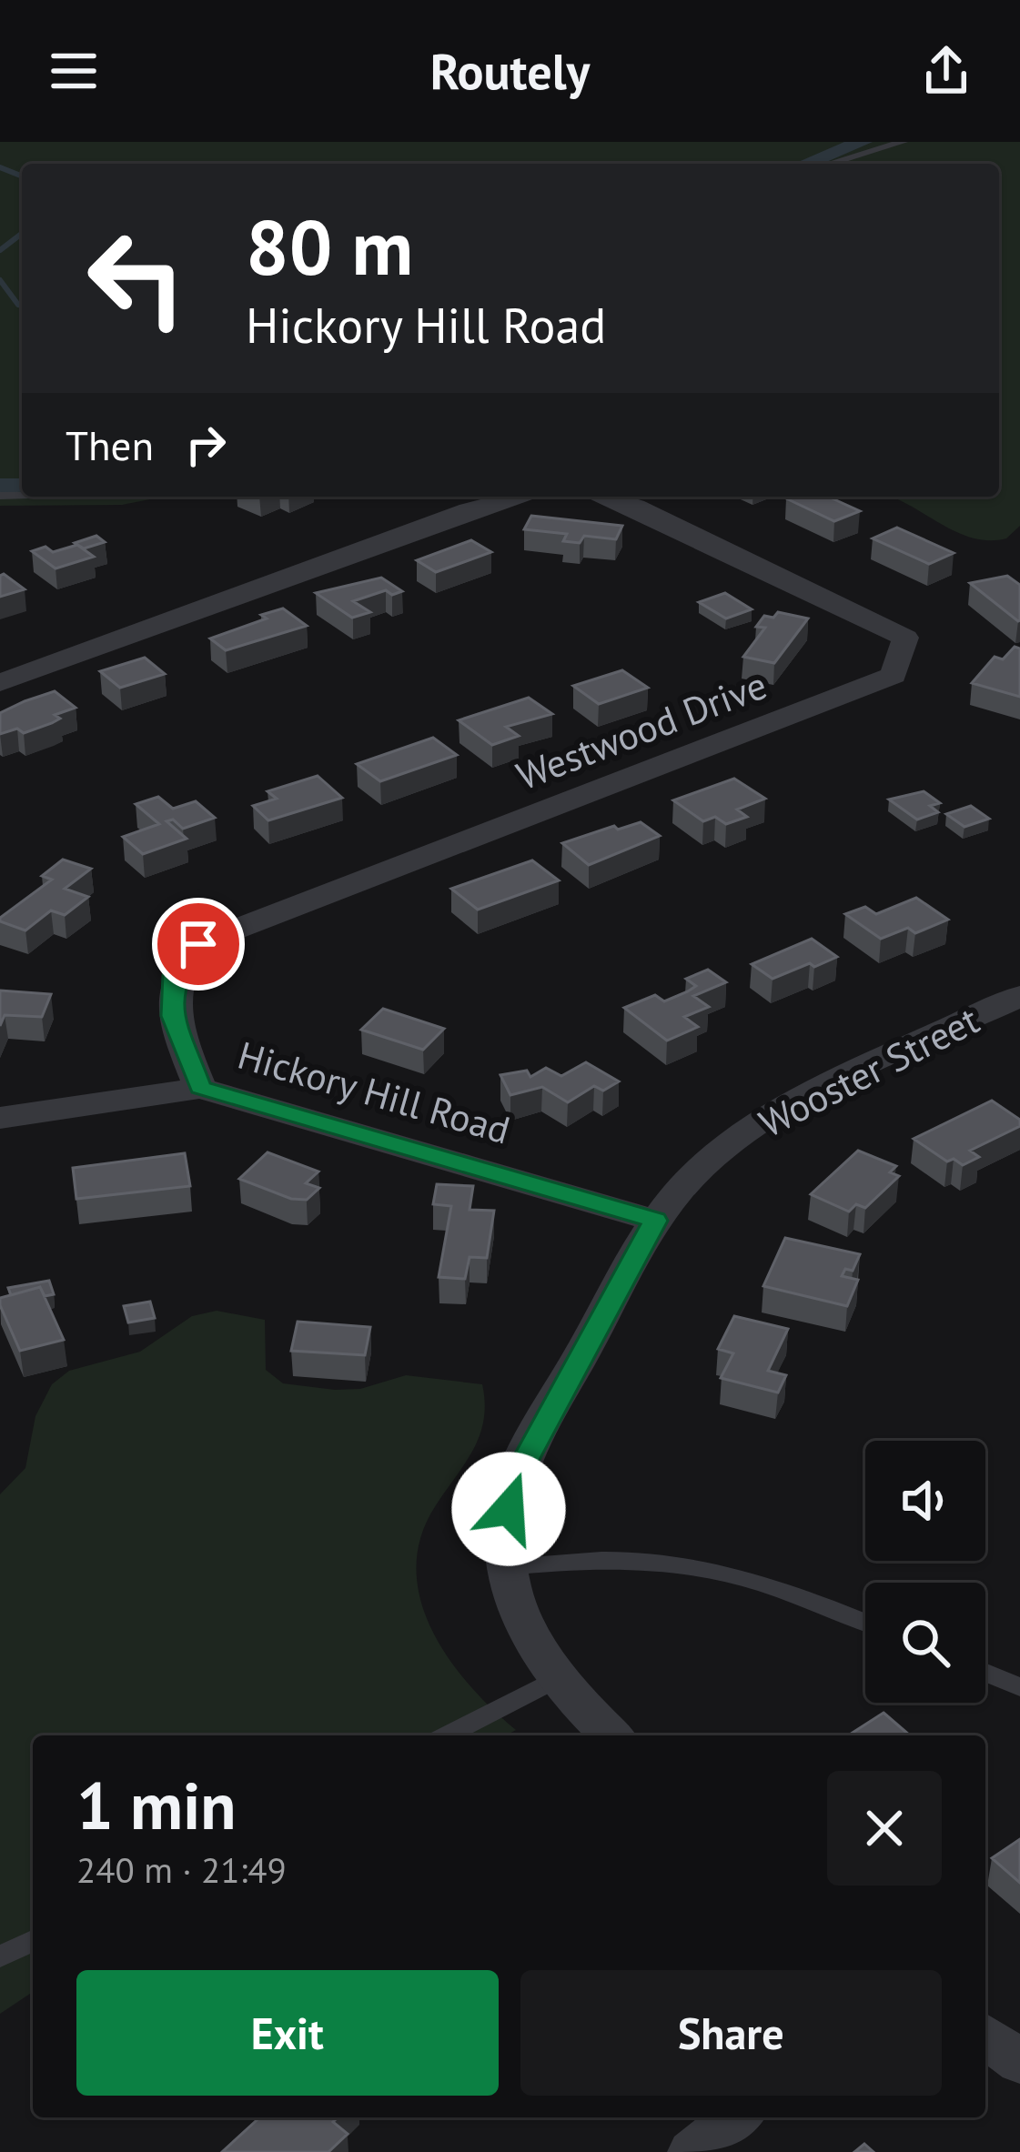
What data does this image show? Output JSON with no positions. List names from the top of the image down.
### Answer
{
  "streets": {
    "street": ["Westwood Drive", "Wooster Street", "Hickory Hill Road"]
  },
  "crossings": [
    ["Westwood Drive", "Hickory Hill Road"],
    ["Wooster Street", "Hickory Hill Road"]
  ],
  "page": {
    "header": "Routely",
    "turn": ["80 m", "Hickory Hill Road"],
    "then": "Then",
    "heading": ["1 min", "240 m · 21:49"],
    "buttons": ["Exit", "Share"]
  }
}
